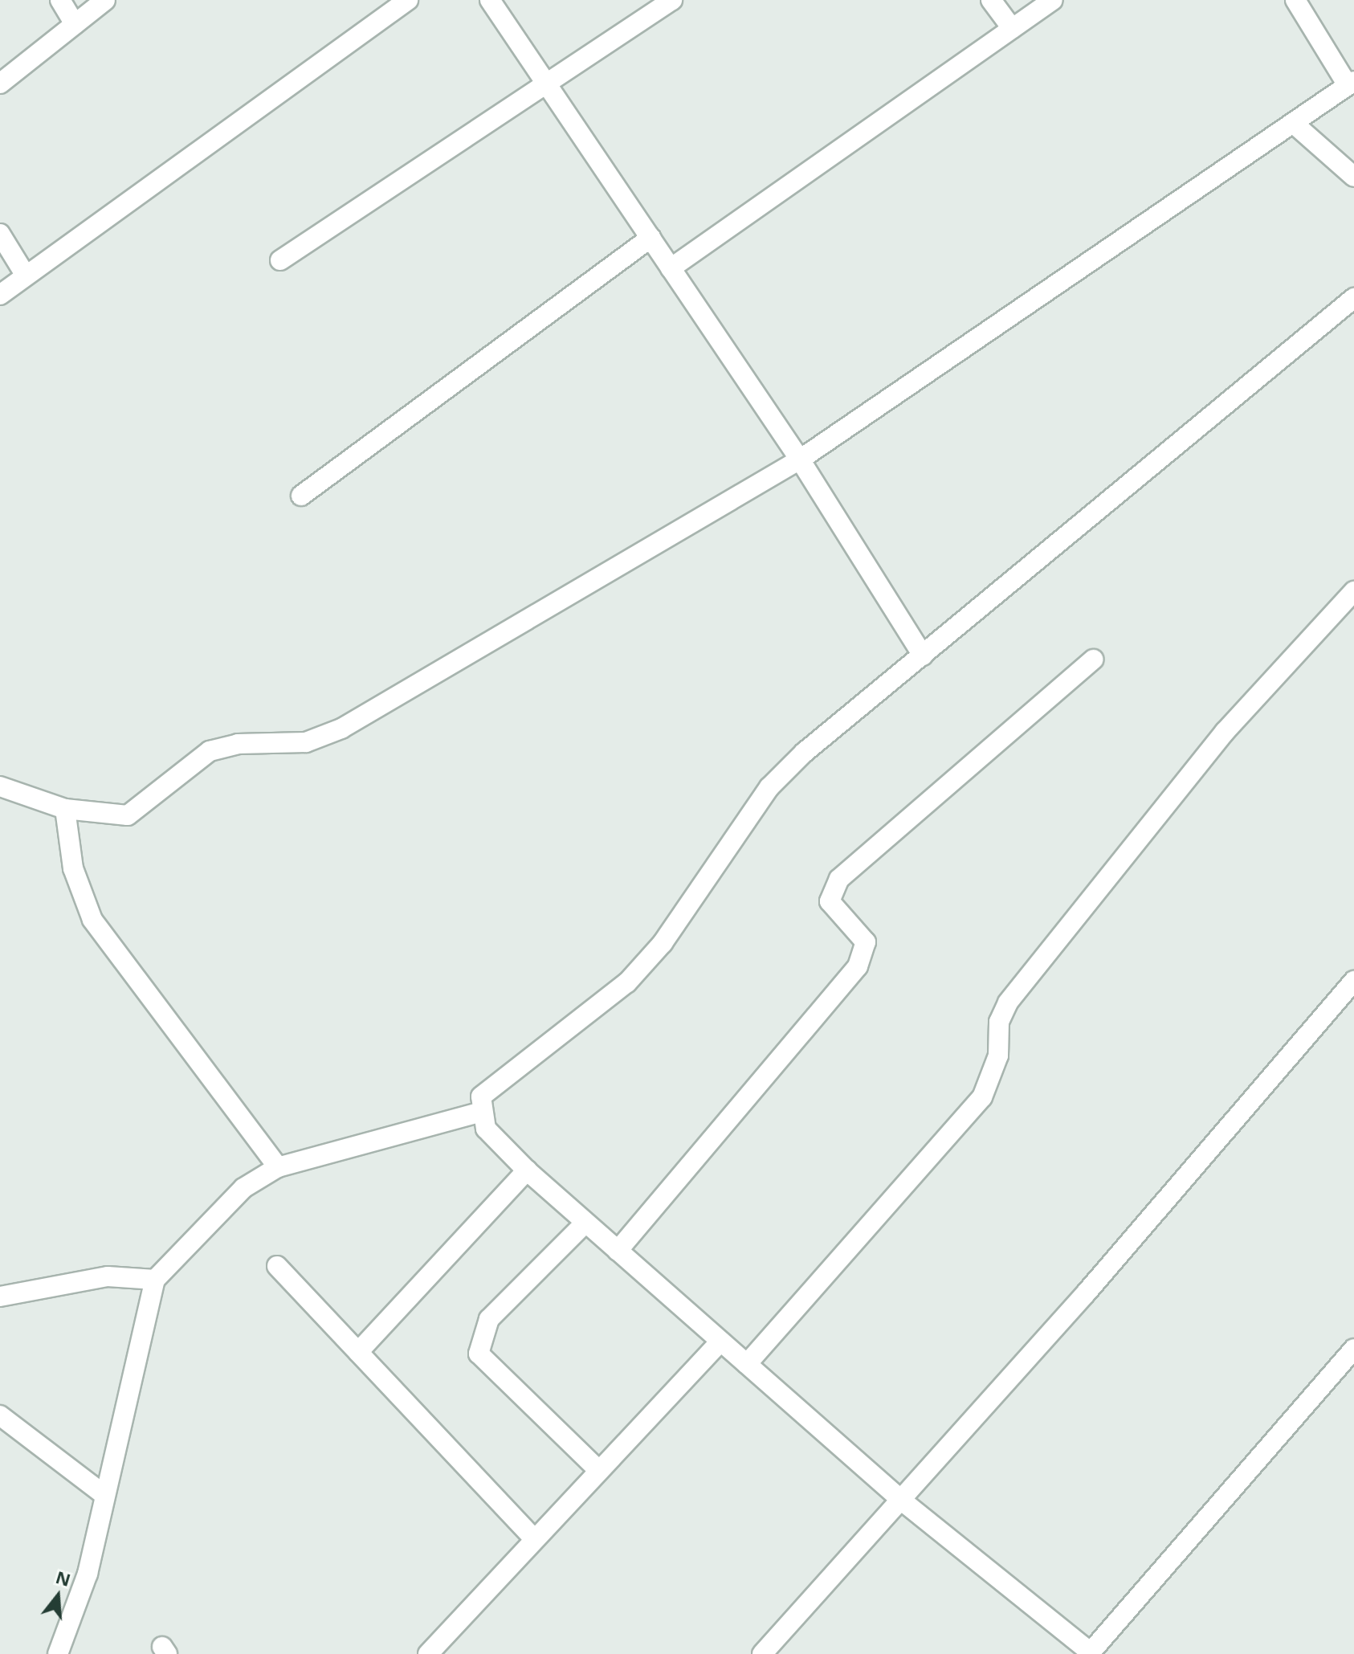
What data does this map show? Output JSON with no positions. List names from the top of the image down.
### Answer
{
  "north": "top"
}
